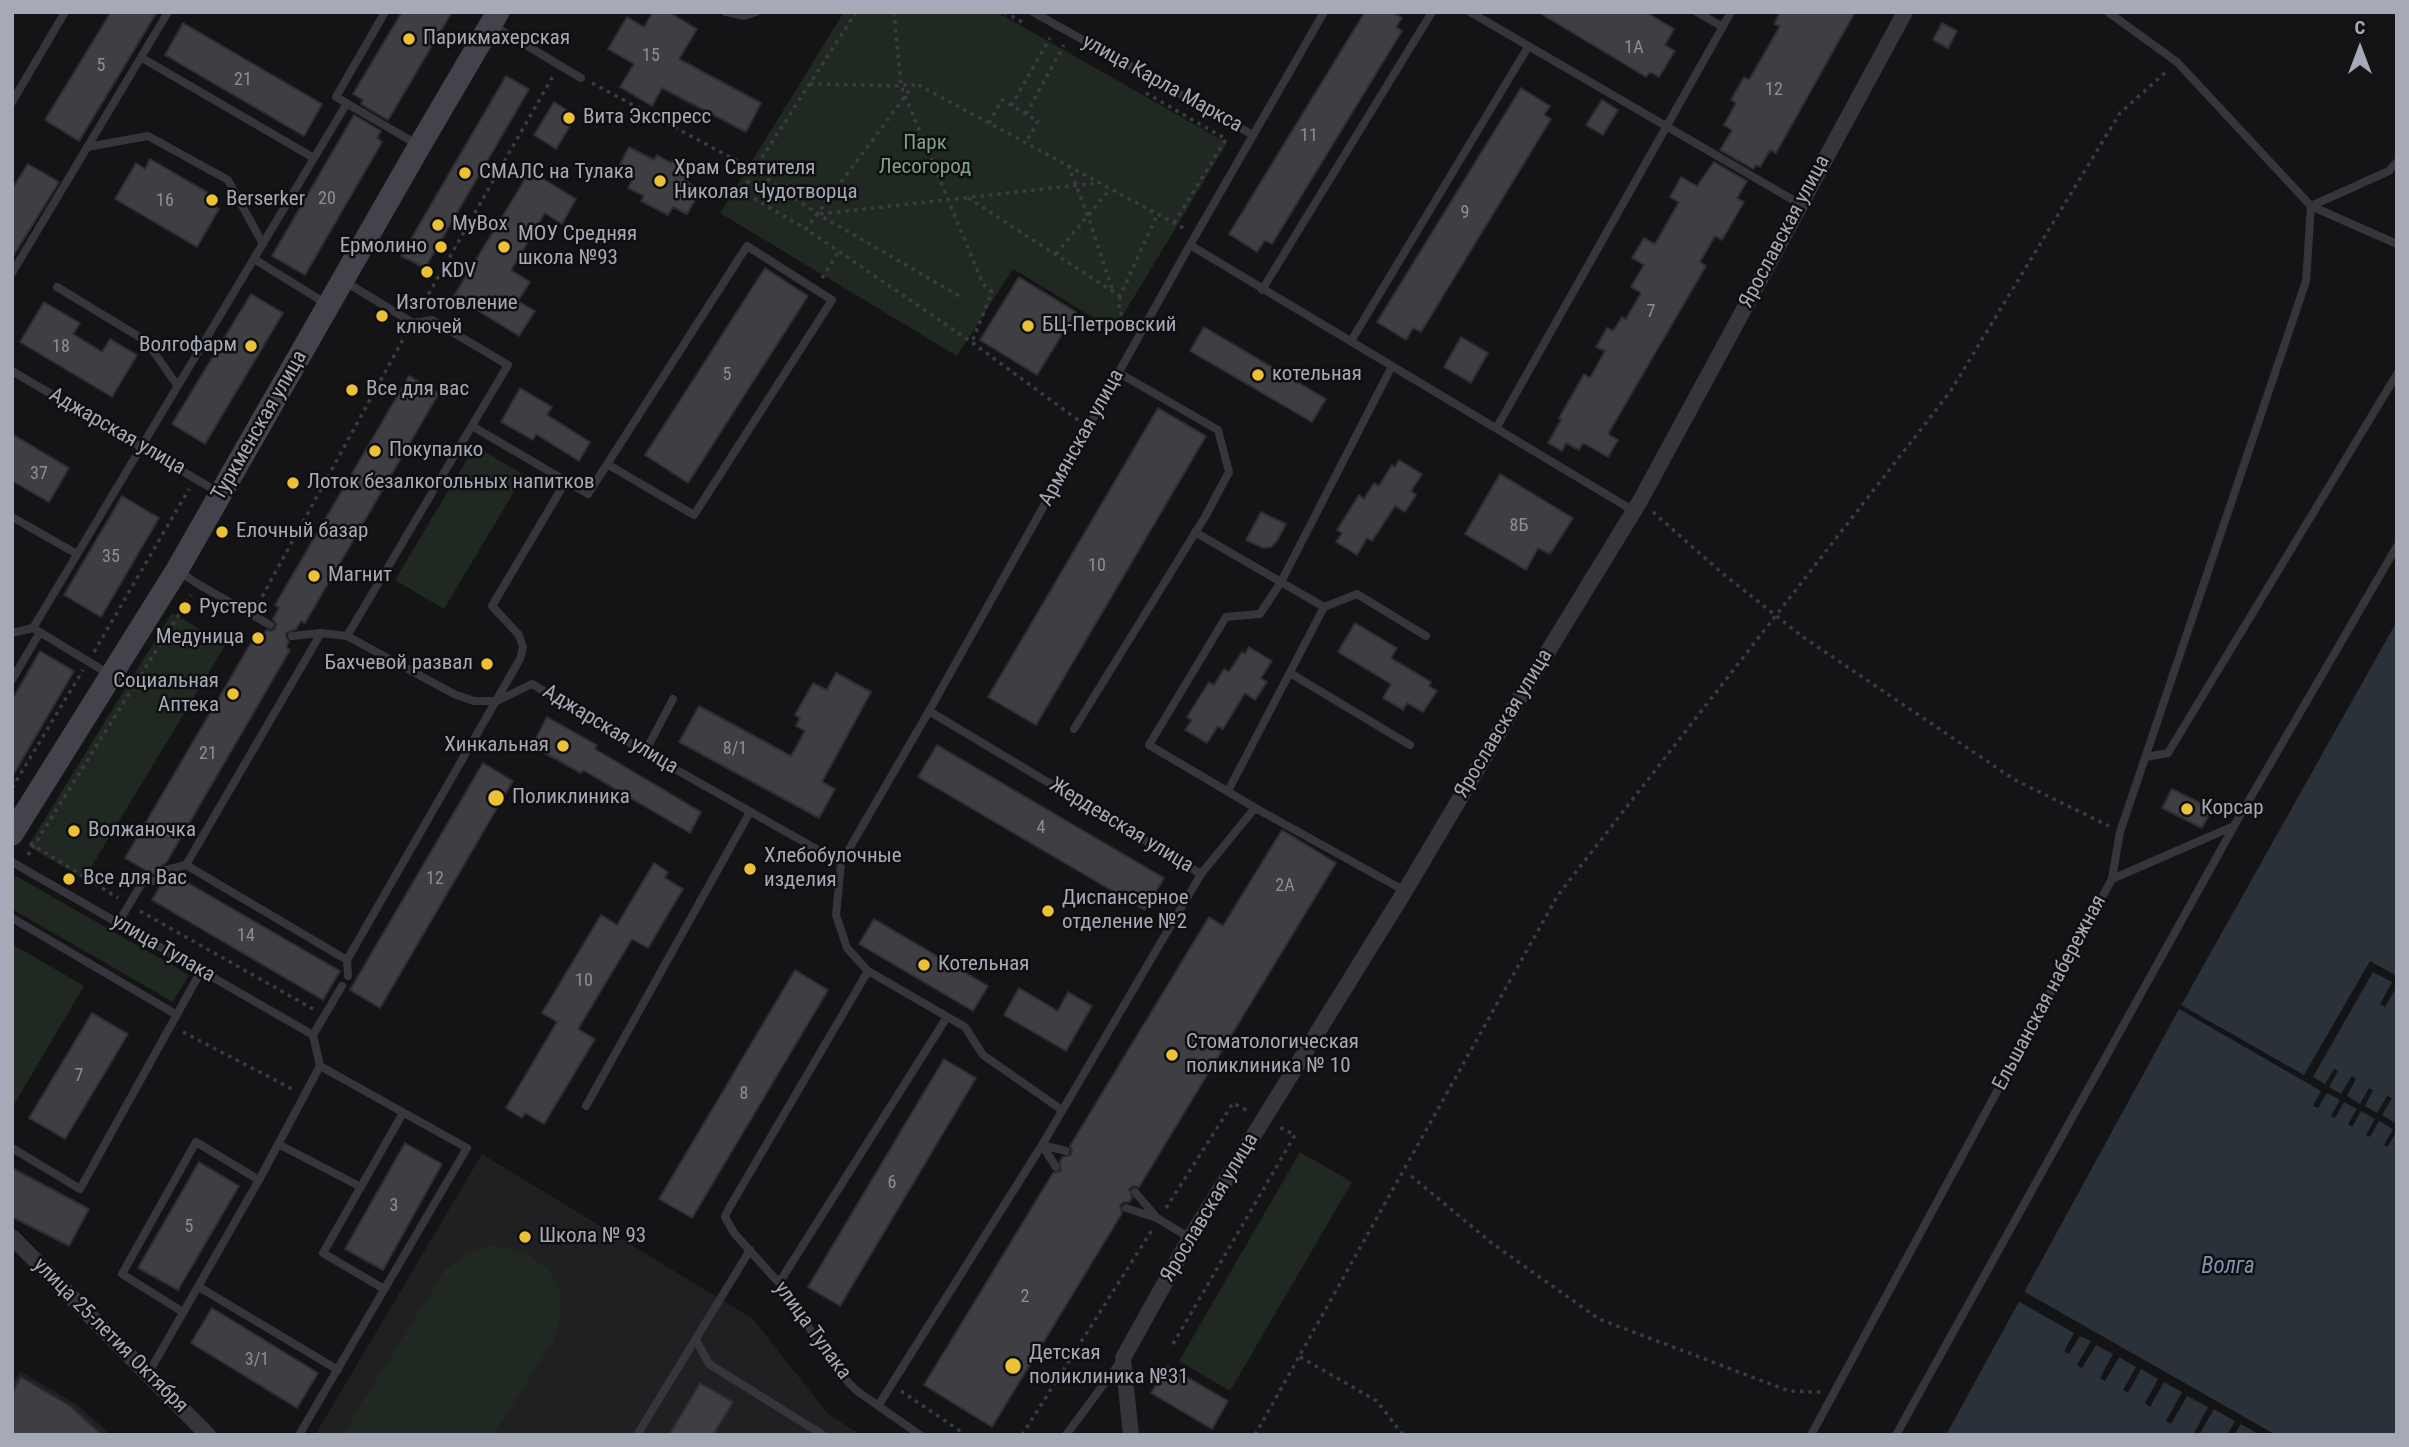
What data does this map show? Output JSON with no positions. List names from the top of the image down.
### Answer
{
  "streets": {
    "street": ["Ярославская улица", "Туркменская улица", "улица 25-летия Октября"],
    "lane": [
      "улица Карла Маркса",
      "Аджарская улица",
      "Армянская улица",
      "Жердевская улица",
      "улица Тулака",
      "Ельшанская набережная"
    ]
  },
  "crossings": [
    ["улица Карла Маркса", "Армянская улица"],
    ["Туркменская улица", "Аджарская улица"],
    ["Аджарская улица", "Армянская улица"],
    ["Армянская улица", "Жердевская улица"]
  ],
  "water": ["Волга"],
  "parks": ["Парк Лесогород"],
  "places": [
    "Парикмахерская",
    "Вита Экспресс",
    "СМАЛС на Тулака",
    "Храм Святителя Николая Чудотворца",
    "Berserker",
    "MyBox",
    "Ермолино",
    "МОУ Средняя школа №93",
    "KDV",
    "Изготовление ключей",
    "БЦ-Петровский",
    "Волгофарм",
    "котельная",
    "Все для вас",
    "Покупалко",
    "Лоток безалкогольных напитков",
    "Елочный базар",
    "Магнит",
    "Рустерс",
    "Медуница",
    "Бахчевой развал",
    "Социальная Аптека",
    "Хинкальная",
    "Поликлиника",
    "Корсар",
    "Волжаночка",
    "Хлебобулочные изделия",
    "Все для Вас",
    "Диспансерное отделение №2",
    "Котельная",
    "Стоматологическая поликлиника № 10",
    "Школа № 93",
    "Детская поликлиника №31"
  ],
  "house_numbers": [
    "1А",
    "15",
    "5",
    "21",
    "12",
    "11",
    "20",
    "16",
    "9",
    "7",
    "18",
    "5",
    "37",
    "8Б",
    "35",
    "10",
    "8/1",
    "21",
    "4",
    "12",
    "2А",
    "14",
    "10",
    "7",
    "8",
    "6",
    "3",
    "5",
    "2",
    "3/1"
  ],
  "north": "top"
}
